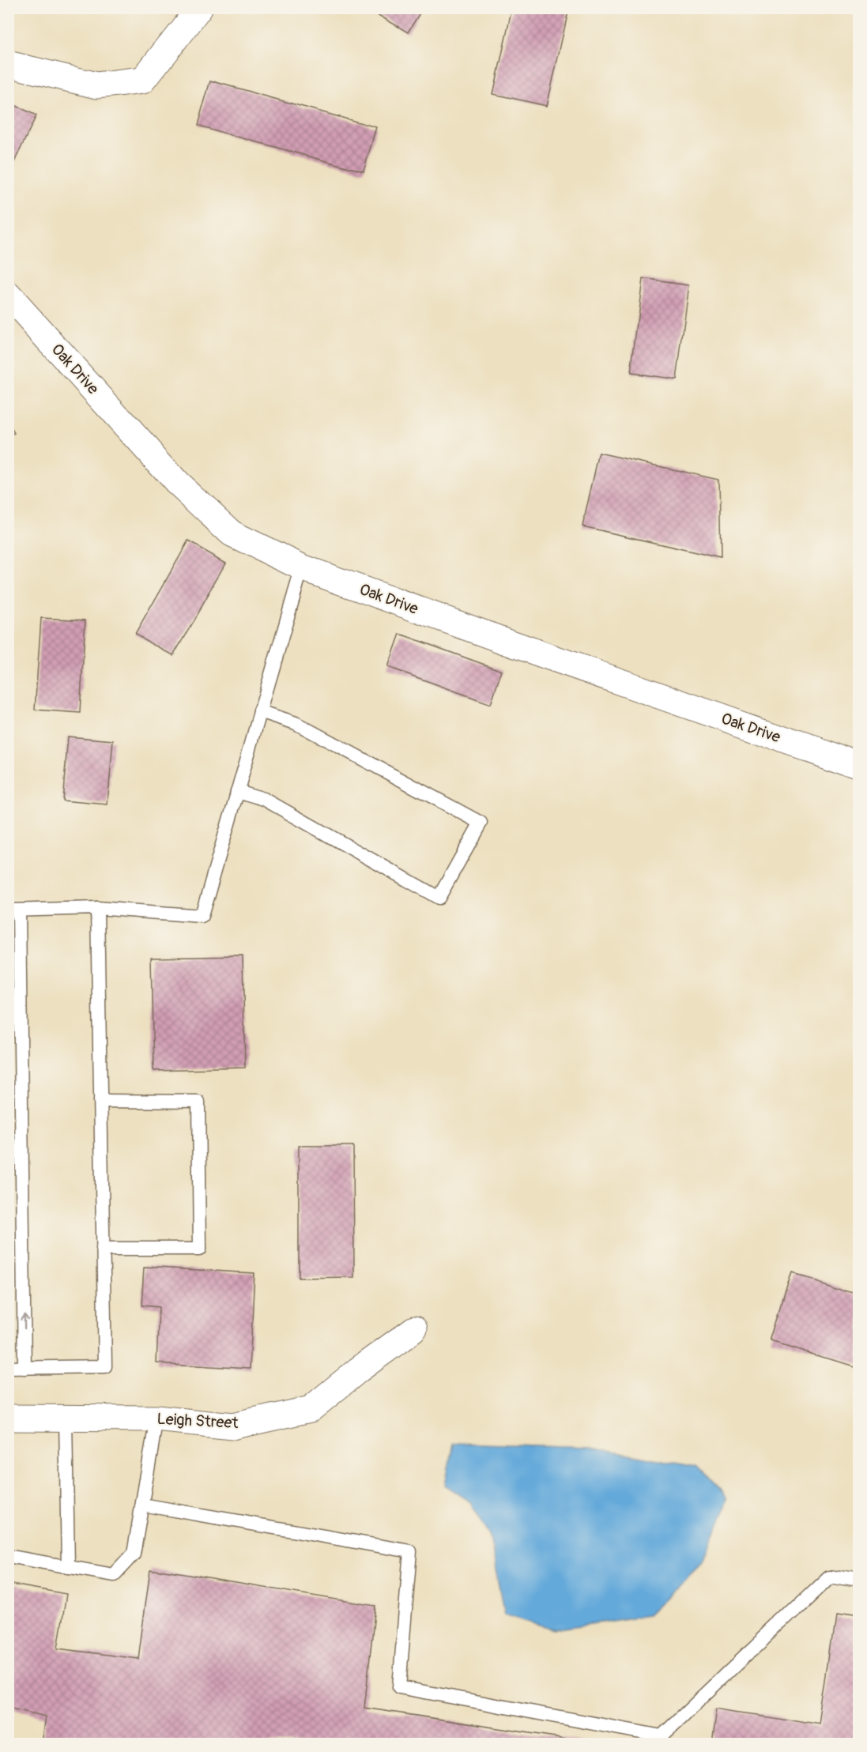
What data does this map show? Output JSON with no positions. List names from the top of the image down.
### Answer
{
  "streets": {
    "street": ["Oak Drive", "Leigh Street"]
  }
}
